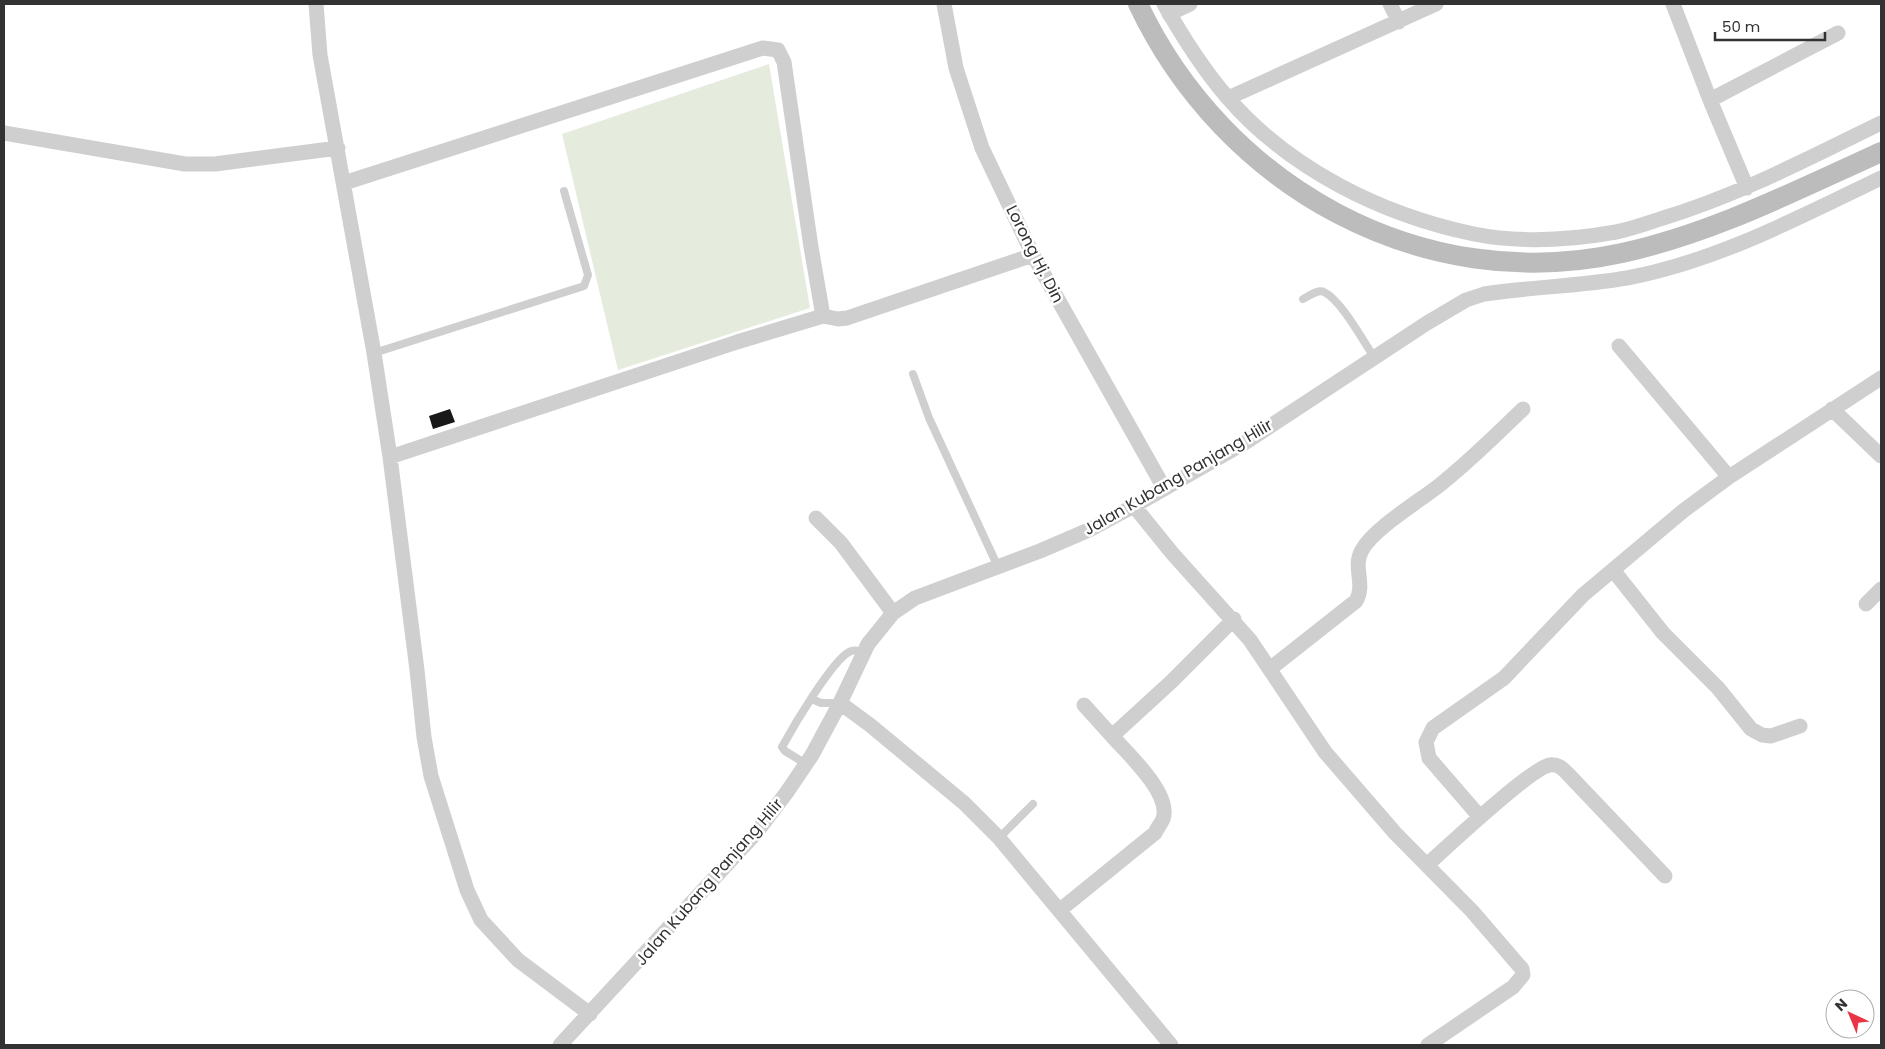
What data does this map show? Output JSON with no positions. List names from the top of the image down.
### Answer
{
  "streets": {
    "street": ["Lorong Hj. Din", "Jalan Kubang Panjang Hilir"]
  },
  "crossings": [
    ["Lorong Hj. Din", "Jalan Kubang Panjang Hilir"]
  ],
  "scale_bar": "50 m",
  "north": "top left"
}
